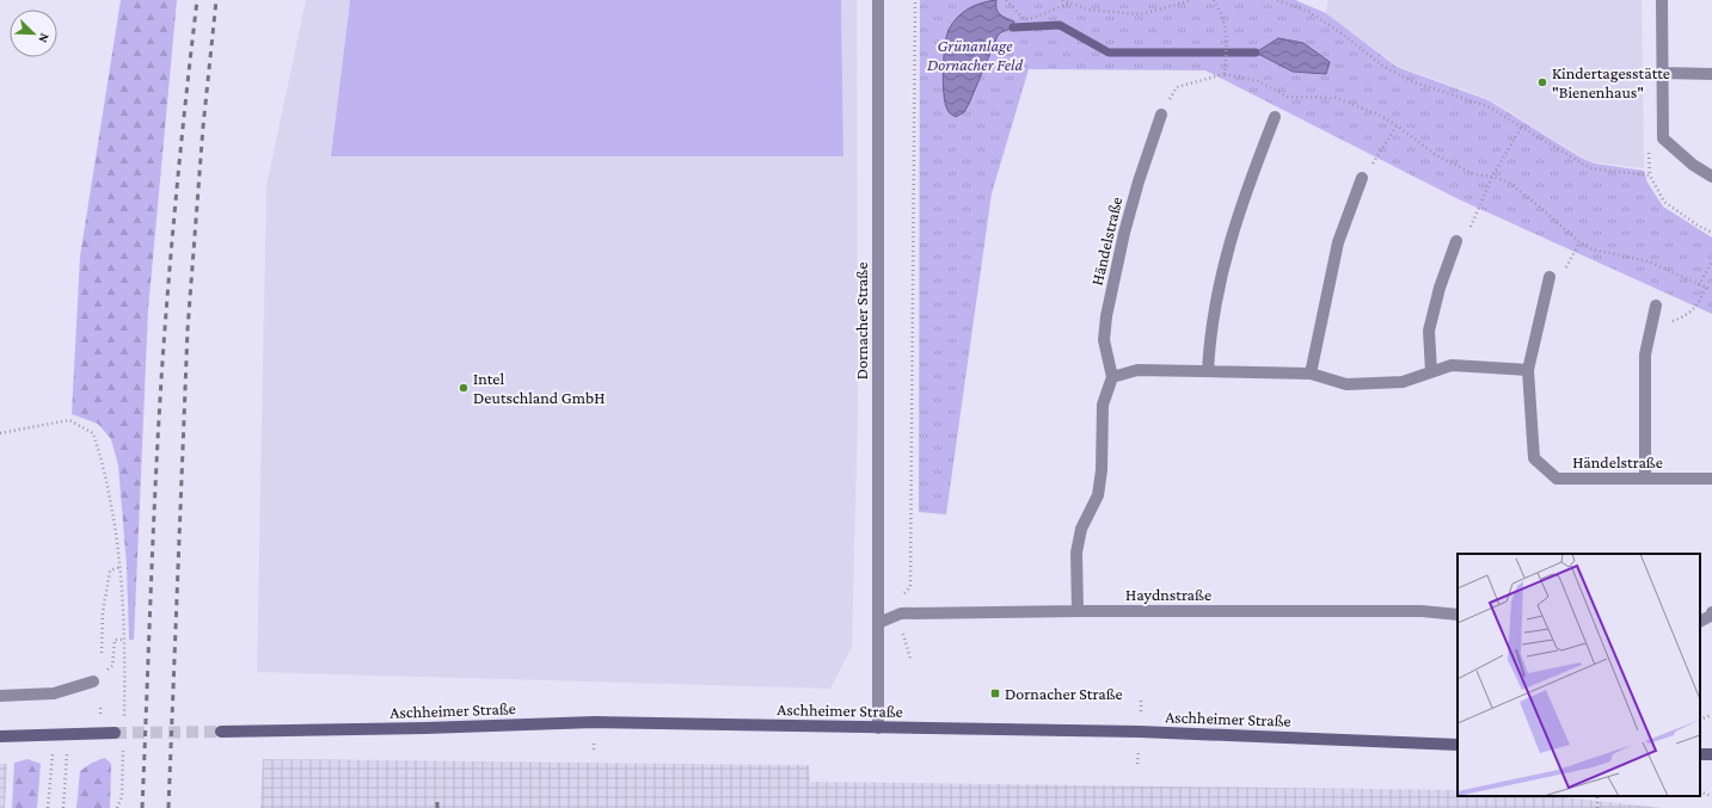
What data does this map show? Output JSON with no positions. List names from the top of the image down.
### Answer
{
  "streets": {
    "main road": ["Aschheimer Straße"],
    "street": ["Händelstraße", "Dornacher Straße", "Haydnstraße"]
  },
  "crossings": [
    ["Dornacher Straße", "Haydnstraße"],
    ["Dornacher Straße", "Aschheimer Straße"]
  ],
  "parks": ["Grünanlage Dornacher Feld"],
  "places": {
    "other": ["Kindertagesstätte \"Bienenhaus\"", "Intel Deutschland GmbH"],
    "transit": ["Dornacher Straße"]
  },
  "north": "bottom right"
}
